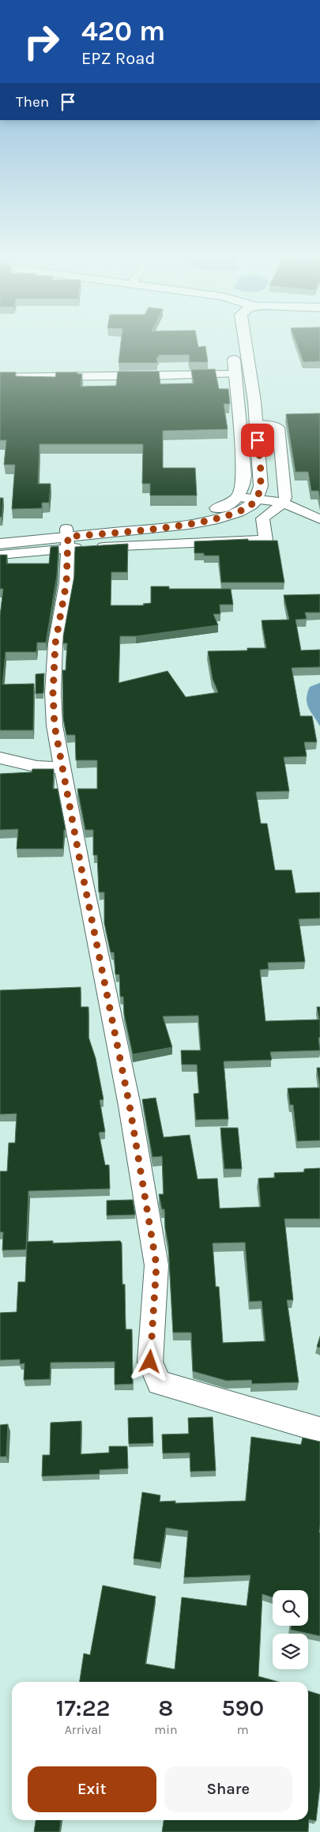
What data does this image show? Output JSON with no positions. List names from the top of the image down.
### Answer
{
  "page": {
    "turn": ["420 m", "EPZ Road"],
    "then": "Then",
    "eta": [
      "17:22",
      "Arrival",
      "8",
      "min",
      "590",
      "m"
    ],
    "buttons": ["Exit", "Share"]
  }
}
